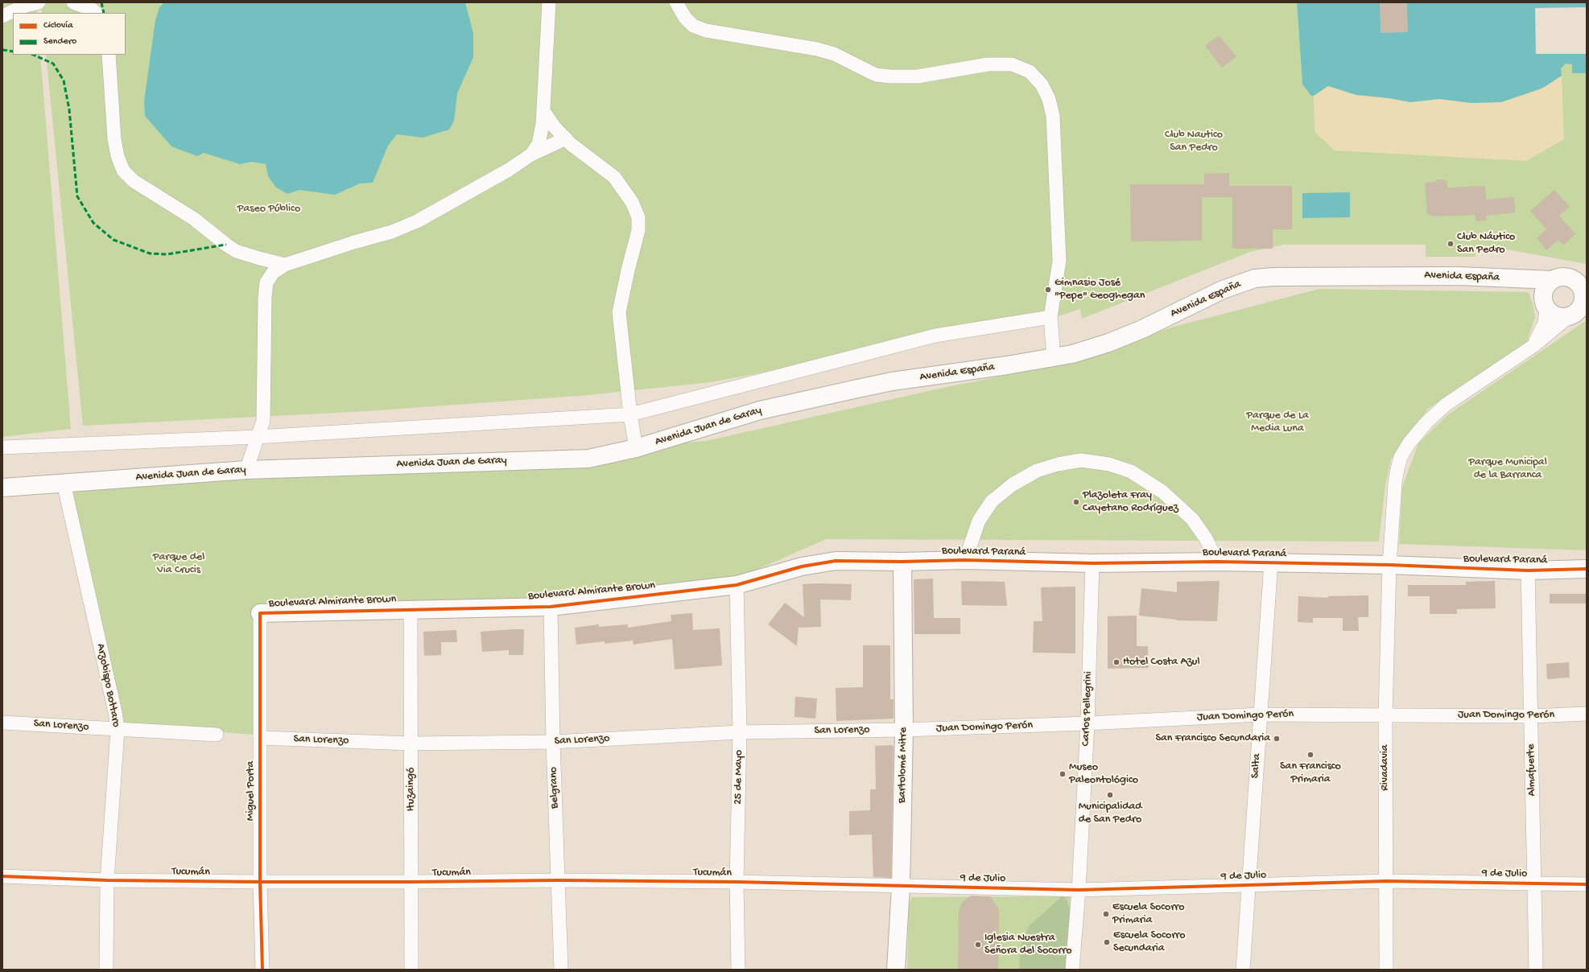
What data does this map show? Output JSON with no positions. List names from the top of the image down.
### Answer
{
  "streets": {
    "main road": [
      "Avenida España",
      "Avenida Juan de Garay",
      "Boulevard Paraná",
      "Boulevard Almirante Brown",
      "Bartolomé Mitre"
    ],
    "street": [
      "Arzobispo Bottaro",
      "Carlos Pellegrini",
      "Juan Domingo Perón",
      "San Lorenzo",
      "Salta",
      "Rivadavia",
      "Almafuerte",
      "25 de Mayo",
      "Belgrano",
      "Ituzaingó",
      "Miguel Porta",
      "Tucumán",
      "9 de Julio"
    ]
  },
  "crossings": [
    ["Avenida España", "Avenida Juan de Garay"],
    ["Avenida Juan de Garay", "Arzobispo Bottaro"],
    ["Boulevard Paraná", "Boulevard Almirante Brown"],
    ["Boulevard Paraná", "Carlos Pellegrini"],
    ["Boulevard Paraná", "Bartolomé Mitre"],
    ["Boulevard Paraná", "Salta"],
    ["Boulevard Paraná", "Rivadavia"],
    ["Boulevard Paraná", "Almafuerte"],
    ["Boulevard Almirante Brown", "Bartolomé Mitre"],
    ["Boulevard Almirante Brown", "25 de Mayo"],
    ["Boulevard Almirante Brown", "Belgrano"],
    ["Boulevard Almirante Brown", "Ituzaingó"],
    ["Boulevard Almirante Brown", "Miguel Porta"],
    ["Arzobispo Bottaro", "San Lorenzo"],
    ["Arzobispo Bottaro", "Tucumán"],
    ["Carlos Pellegrini", "Juan Domingo Perón"],
    ["Carlos Pellegrini", "9 de Julio"],
    ["Juan Domingo Perón", "San Lorenzo"],
    ["Juan Domingo Perón", "Bartolomé Mitre"],
    ["Juan Domingo Perón", "Salta"],
    ["Juan Domingo Perón", "Rivadavia"],
    ["Juan Domingo Perón", "Almafuerte"],
    ["San Lorenzo", "Bartolomé Mitre"],
    ["San Lorenzo", "25 de Mayo"],
    ["San Lorenzo", "Belgrano"],
    ["San Lorenzo", "Ituzaingó"],
    ["San Lorenzo", "Miguel Porta"],
    ["Bartolomé Mitre", "Tucumán"],
    ["Bartolomé Mitre", "9 de Julio"],
    ["Salta", "9 de Julio"],
    ["Rivadavia", "9 de Julio"],
    ["Almafuerte", "9 de Julio"],
    ["25 de Mayo", "Tucumán"],
    ["Belgrano", "Tucumán"],
    ["Ituzaingó", "Tucumán"],
    ["Miguel Porta", "Tucumán"],
    ["Tucumán", "9 de Julio"]
  ],
  "parks": [
    "Club Nautico San Pedro",
    "Paseo Público",
    "Parque de La Media Luna",
    "Parque Municipal de la Barranca",
    "Parque del Via Crucis"
  ],
  "places": [
    "Club Náutico San Pedro",
    "Gimnasio José \"Pepe\" Geoghegan",
    "Plazoleta Fray Cayetano Rodríguez",
    "Hotel Costa Azul",
    "San Francisco Secundaria",
    "San Francisco Primaria",
    "Museo Paleontológico",
    "Municipalidad de San Pedro",
    "Escuela Socorro Primaria",
    "Escuela Socorro Secundaria",
    "Iglesia Nuestra Señora del Socorro"
  ],
  "legend": ["Ciclovía", "Sendero"]
}
